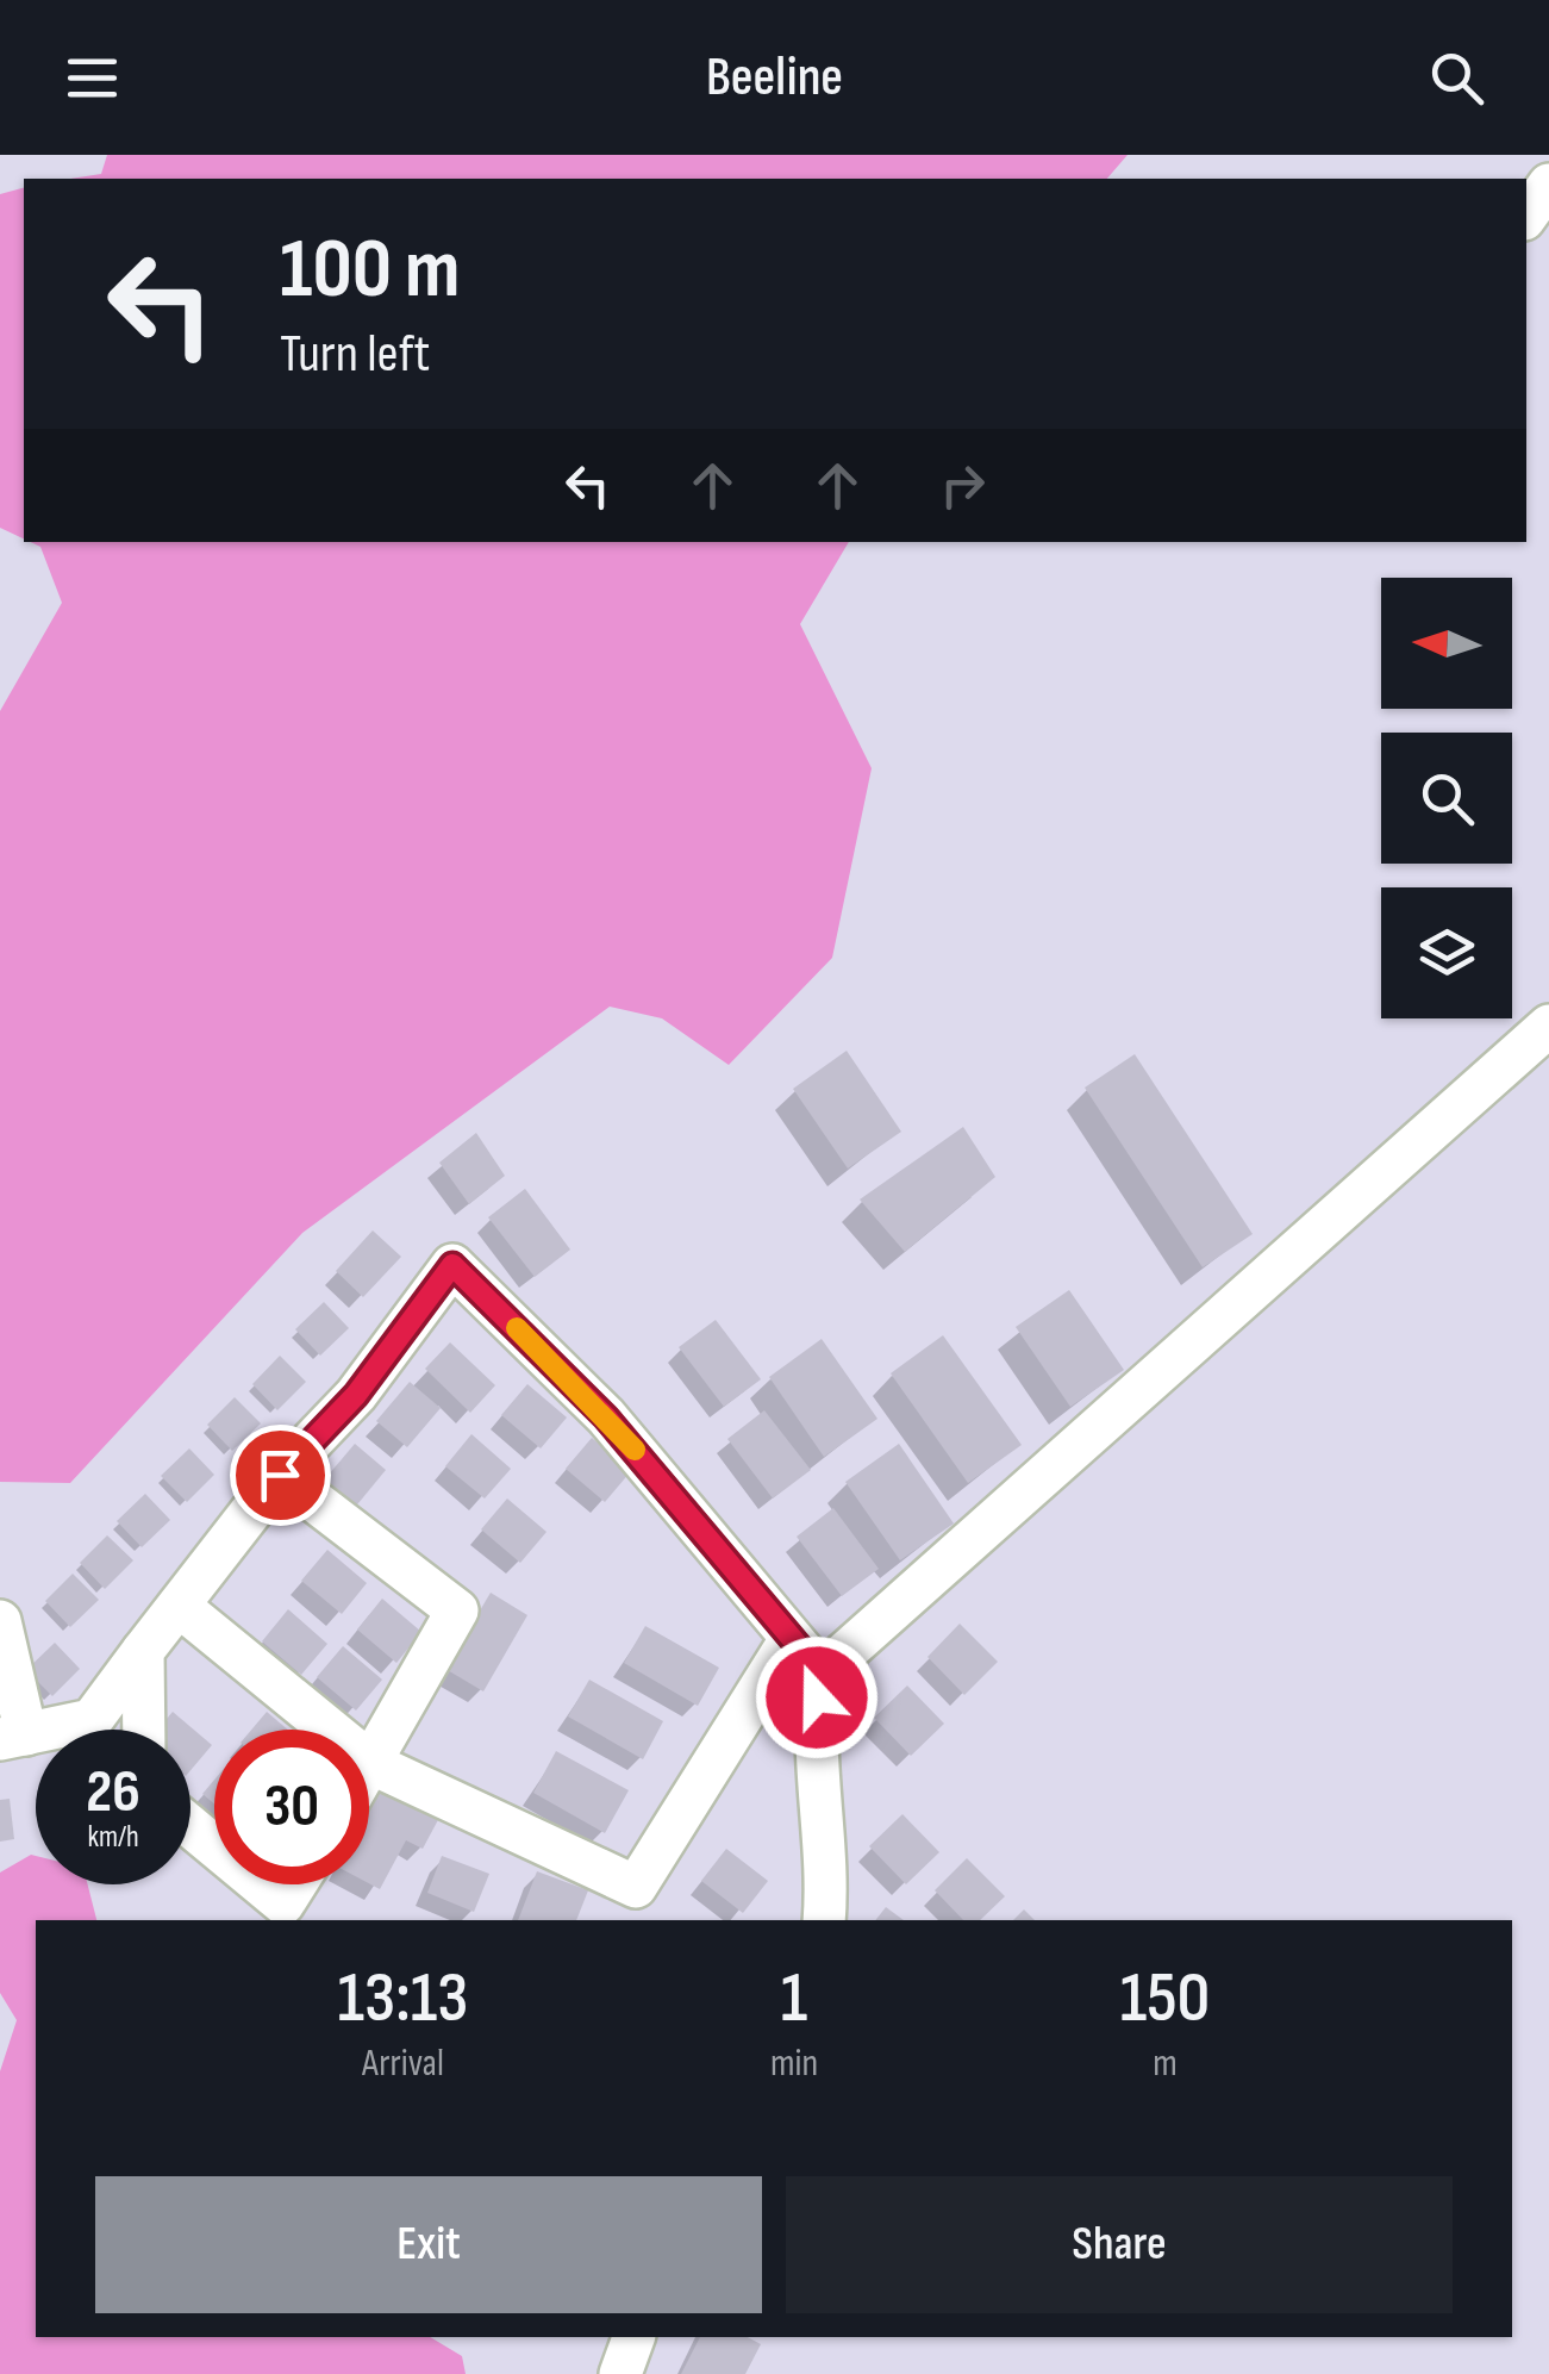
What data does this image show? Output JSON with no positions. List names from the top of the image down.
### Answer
{
  "north": "left",
  "page": {
    "header": "Beeline",
    "turn": ["100 m", "Turn left"],
    "speed": "26 km/h",
    "limit": "30",
    "eta": [
      "13:13",
      "Arrival",
      "1",
      "min",
      "150",
      "m"
    ],
    "buttons": ["Exit", "Share"]
  }
}
